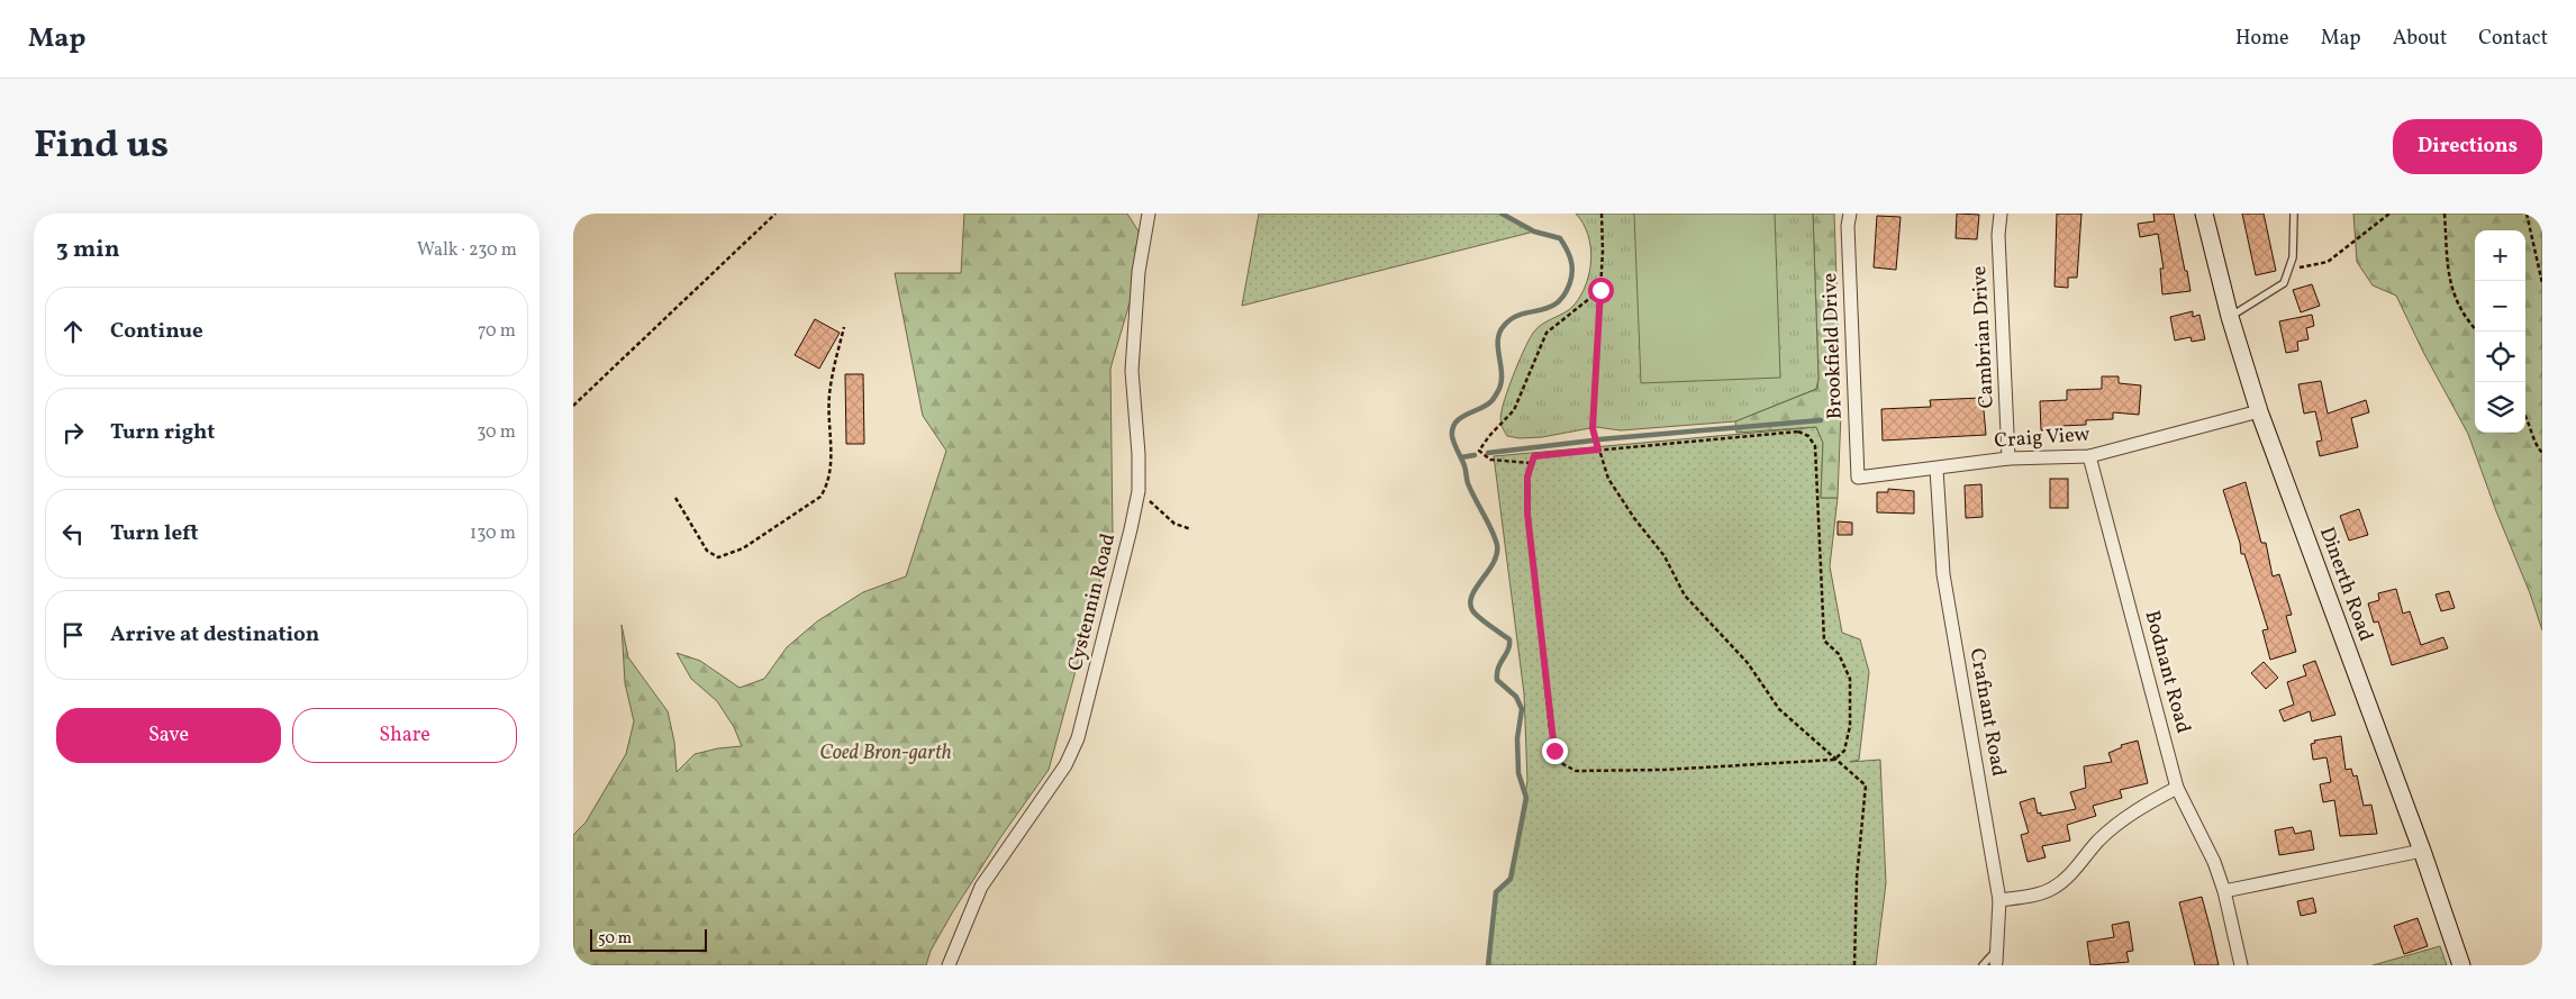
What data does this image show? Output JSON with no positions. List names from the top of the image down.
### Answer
{
  "streets": {
    "street": [
      "Cambrian Drive",
      "Brookfield Drive",
      "Craig View",
      "Dinerth Road",
      "Cystennin Road",
      "Bodnant Road",
      "Crafnant Road"
    ]
  },
  "crossings": [
    ["Cambrian Drive", "Craig View"],
    ["Brookfield Drive", "Craig View"],
    ["Craig View", "Dinerth Road"],
    ["Craig View", "Bodnant Road"],
    ["Craig View", "Crafnant Road"]
  ],
  "parks": ["Coed Bron-garth"],
  "scale_bar": "50 m",
  "page": {
    "header": "Map",
    "nav": [
      "Home",
      "Map",
      "About",
      "Contact"
    ],
    "title": "Find us",
    "buttons": [
      "Directions",
      ["Save", "Share"]
    ],
    "heading": ["3 min", "Walk · 230 m"],
    "map_buttons": ["+", "−"],
    "list": [
      ["Continue", "70 m"],
      ["Turn right", "30 m"],
      ["Turn left", "130 m"],
      "Arrive at destination"
    ],
    "scale": "50 m"
  }
}
